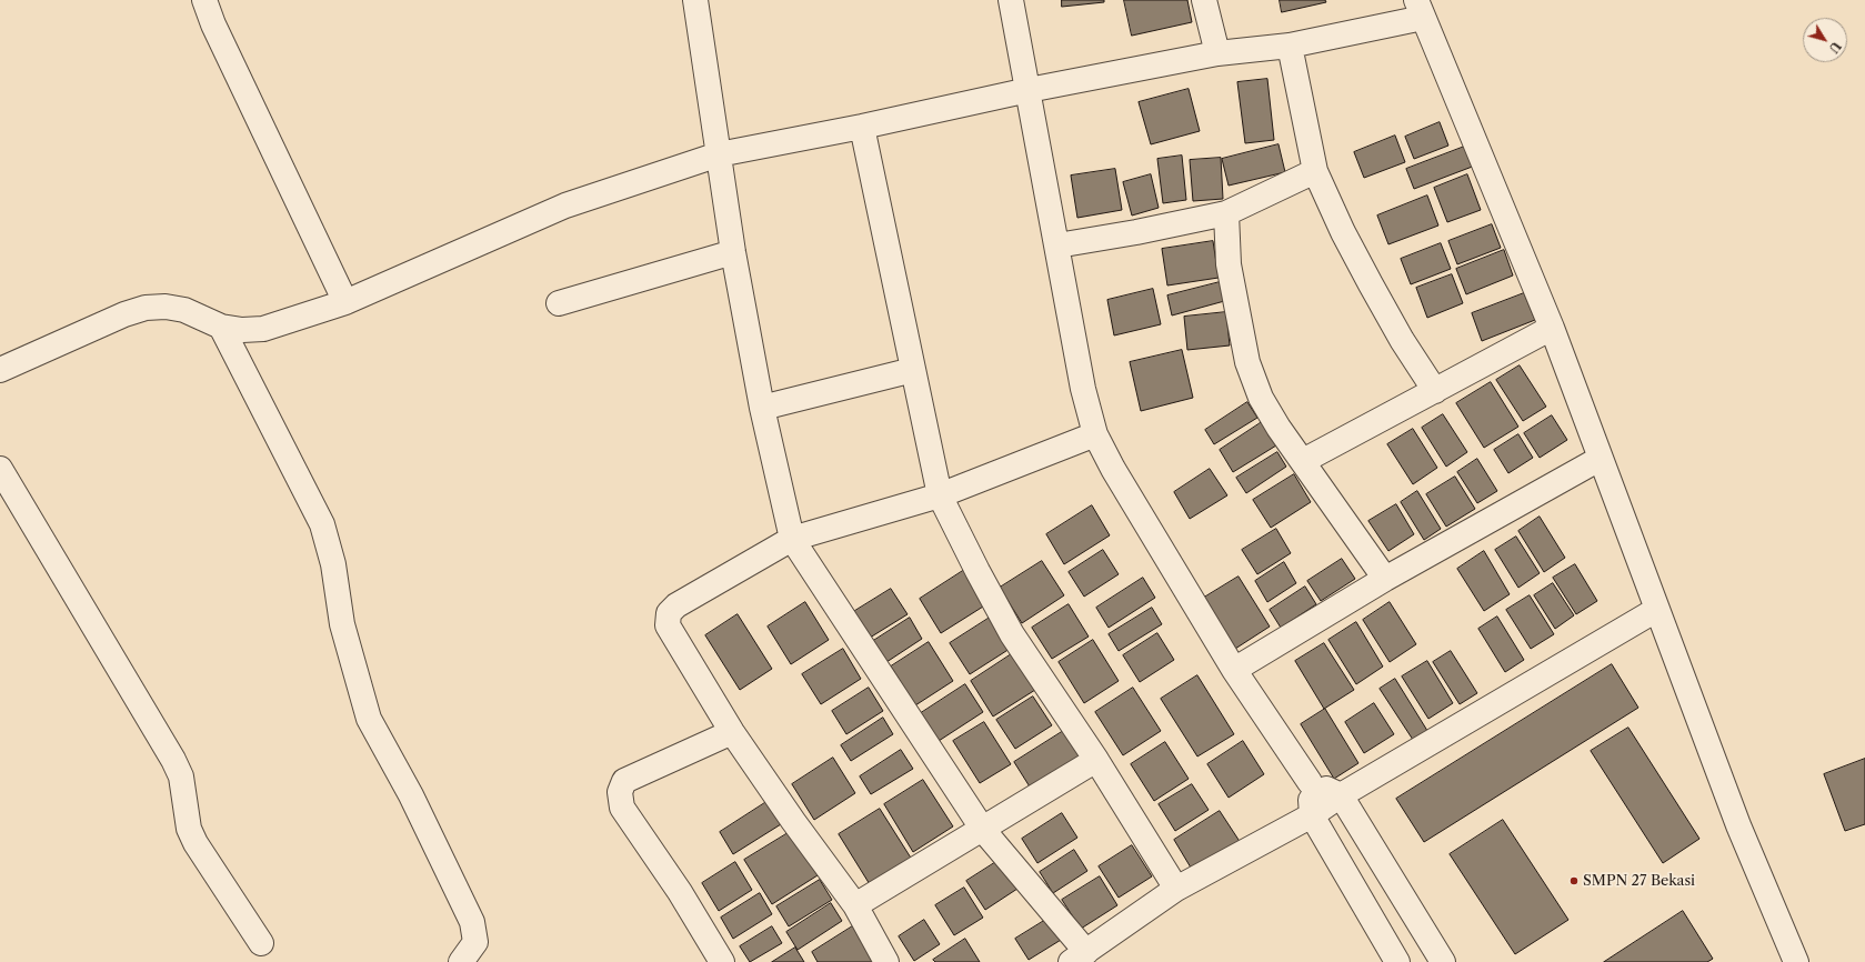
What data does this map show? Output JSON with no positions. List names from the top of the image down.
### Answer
{
  "places": ["SMPN 27 Bekasi"],
  "north": "bottom right"
}
